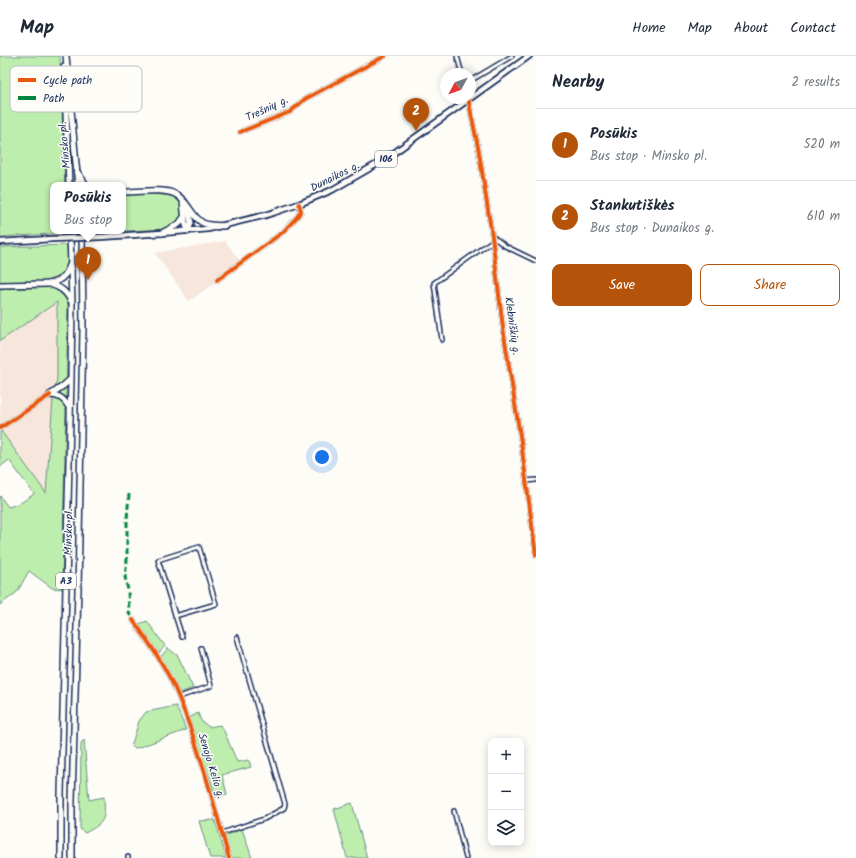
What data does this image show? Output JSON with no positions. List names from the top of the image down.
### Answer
{
  "streets": {
    "highway": ["Minsko pl.", "A3"],
    "main road": ["106", "Dunaikos g."],
    "street": ["Trešnių g.", "Klebniškių g.", "Senojo Kelio g."]
  },
  "crossings": [
    ["106", "Dunaikos g."]
  ],
  "legend": ["Cycle path", "Path"],
  "north": "bottom left",
  "page": {
    "header": "Map",
    "nav": [
      "Home",
      "Map",
      "About",
      "Contact"
    ],
    "heading": ["Nearby", "2 results"],
    "pins": ["2", "1"],
    "list": [
      {
        "mark": "1",
        "name": "Posūkis",
        "note": "Bus stop · Minsko pl.",
        "value": "520 m"
      },
      {
        "mark": "2",
        "name": "Stankutiškės",
        "note": "Bus stop · Dunaikos g.",
        "value": "610 m"
      }
    ],
    "popup": ["Posūkis", "Bus stop"],
    "buttons": ["Save", "Share"],
    "map_buttons": ["+", "−"]
  }
}
